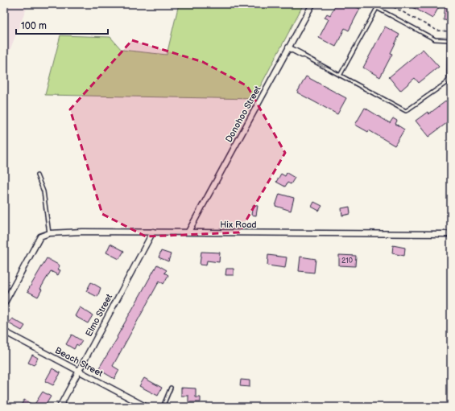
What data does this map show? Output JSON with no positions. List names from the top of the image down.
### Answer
{
  "streets": {
    "street": [
      "Donohoo Street",
      "Hix Road",
      "Elmo Street",
      "Beach Street"
    ]
  },
  "crossings": [
    ["Donohoo Street", "Hix Road"],
    ["Hix Road", "Elmo Street"],
    ["Elmo Street", "Beach Street"]
  ],
  "house_numbers": ["210"],
  "scale_bar": "100 m"
}
